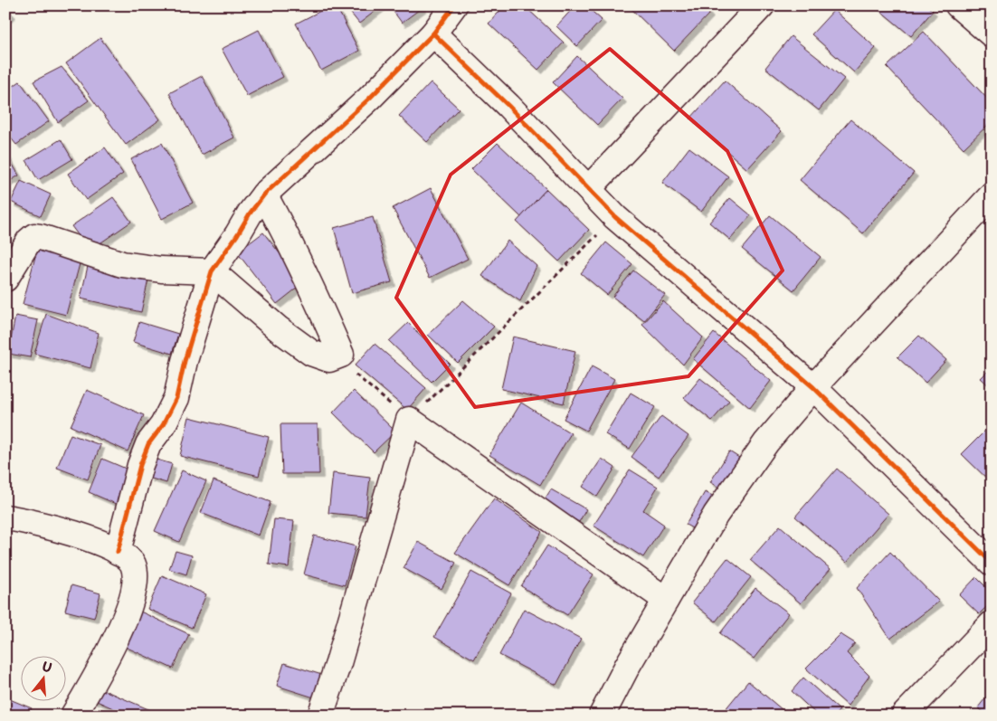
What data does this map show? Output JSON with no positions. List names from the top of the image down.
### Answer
{
  "north": "top"
}
